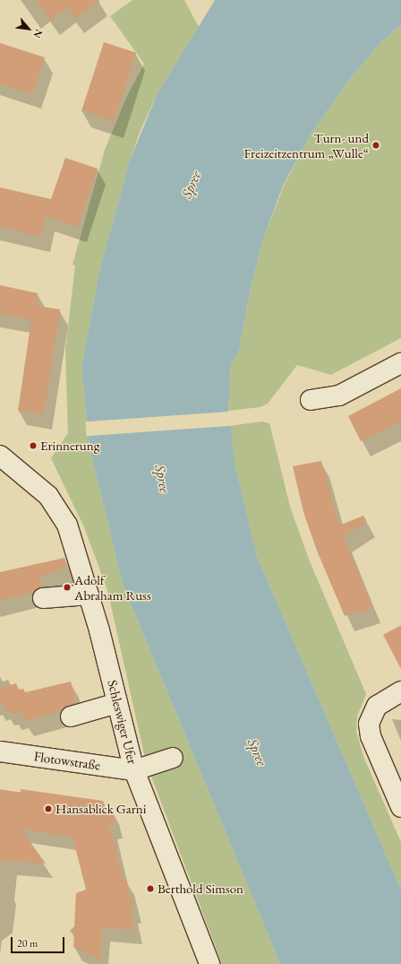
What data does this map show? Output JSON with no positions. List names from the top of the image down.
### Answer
{
  "streets": {
    "street": ["Schleswiger Ufer", "Flotowstraße"]
  },
  "crossings": [
    ["Schleswiger Ufer", "Flotowstraße"]
  ],
  "water": ["Spree"],
  "places": [
    "Turn- und Freizeitzentrum „Wulle“",
    "Erinnerung",
    "Adolf Abraham Russ",
    "Hansablick Garni",
    "Berthold Simson"
  ],
  "scale_bar": "20 m",
  "north": "bottom right"
}
